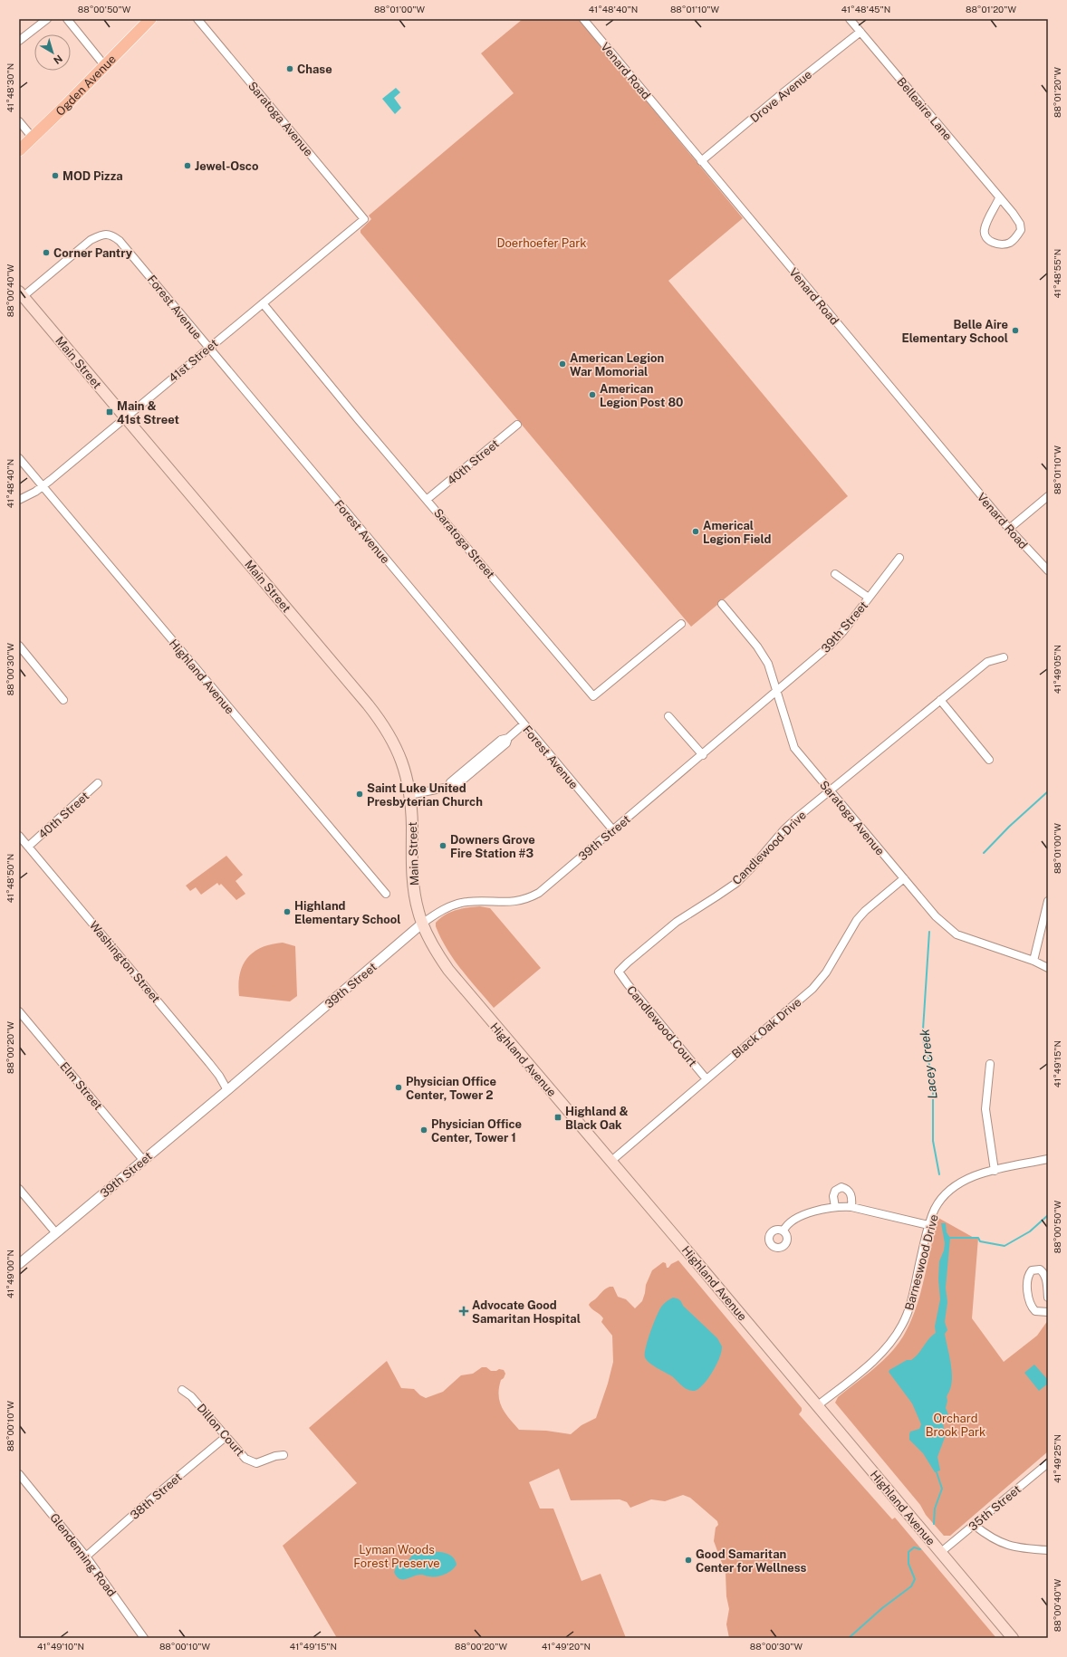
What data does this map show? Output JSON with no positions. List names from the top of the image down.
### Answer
{
  "streets": {
    "main road": ["Ogden Avenue", "Main Street", "Highland Avenue"],
    "street": [
      "Venard Road",
      "Drove Avenue",
      "Belleaire Lane",
      "Saratoga Avenue",
      "Forest Avenue",
      "41st Street",
      "40th Street",
      "Saratoga Street",
      "39th Street",
      "Candlewood Drive",
      "Washington Street",
      "Candlewood Court",
      "Black Oak Drive",
      "Elm Street",
      "Barneswood Drive",
      "Dillon Court",
      "38th Street",
      "35th Street",
      "Glendenning Road"
    ]
  },
  "crossings": [
    ["Venard Road", "Drove Avenue"],
    ["Drove Avenue", "Belleaire Lane"],
    ["Saratoga Avenue", "41st Street"],
    ["Saratoga Avenue", "39th Street"],
    ["Saratoga Avenue", "Candlewood Drive"],
    ["Saratoga Avenue", "Black Oak Drive"],
    ["Forest Avenue", "41st Street"],
    ["Forest Avenue", "Main Street"],
    ["Forest Avenue", "39th Street"],
    ["41st Street", "Main Street"],
    ["41st Street", "Saratoga Street"],
    ["41st Street", "Highland Avenue"],
    ["Main Street", "39th Street"],
    ["Main Street", "Highland Avenue"],
    ["40th Street", "Saratoga Street"],
    ["40th Street", "Washington Street"],
    ["39th Street", "Highland Avenue"],
    ["39th Street", "Washington Street"],
    ["39th Street", "Elm Street"],
    ["Highland Avenue", "Black Oak Drive"],
    ["Highland Avenue", "Barneswood Drive"],
    ["Highland Avenue", "35th Street"],
    ["Candlewood Drive", "Candlewood Court"],
    ["Candlewood Court", "Black Oak Drive"],
    ["Dillon Court", "38th Street"],
    ["38th Street", "Glendenning Road"]
  ],
  "water": ["Lacey Creek"],
  "parks": ["Doerhoefer Park", "Orchard Brook Park", "Lyman Woods Forest Preserve"],
  "places": {
    "other": [
      "Chase",
      "Jewel-Osco",
      "MOD Pizza",
      "Corner Pantry",
      "Belle Aire Elementary School",
      "American Legion War Momorial",
      "American Legion Post 80",
      "Americal Legion Field",
      "Saint Luke United Presbyterian Church",
      "Downers Grove Fire Station #3",
      "Highland Elementary School",
      "Physician Office Center, Tower 2",
      "Physician Office Center, Tower 1",
      "Good Samaritan Center for Wellness"
    ],
    "transit": ["Main & 41st Street", "Highland & Black Oak"],
    "health": ["Advocate Good Samaritan Hospital"]
  },
  "north": "bottom right",
  "coordinates": [
    "88°00'50\"W",
    "88°01'00\"W",
    "41°48'40\"N",
    "88°01'10\"W",
    "41°48'45\"N",
    "88°01'20\"W",
    "41°48'30\"N",
    "41°48'55\"N",
    "88°00'40\"W",
    "41°49'05\"N",
    "88°00'30\"W",
    "41°48'50\"N",
    "88°00'20\"W",
    "41°49'15\"N",
    "41°49'00\"N",
    "88°00'10\"W",
    "41°49'25\"N",
    "41°49'10\"N",
    "41°49'20\"N"
  ]
}
